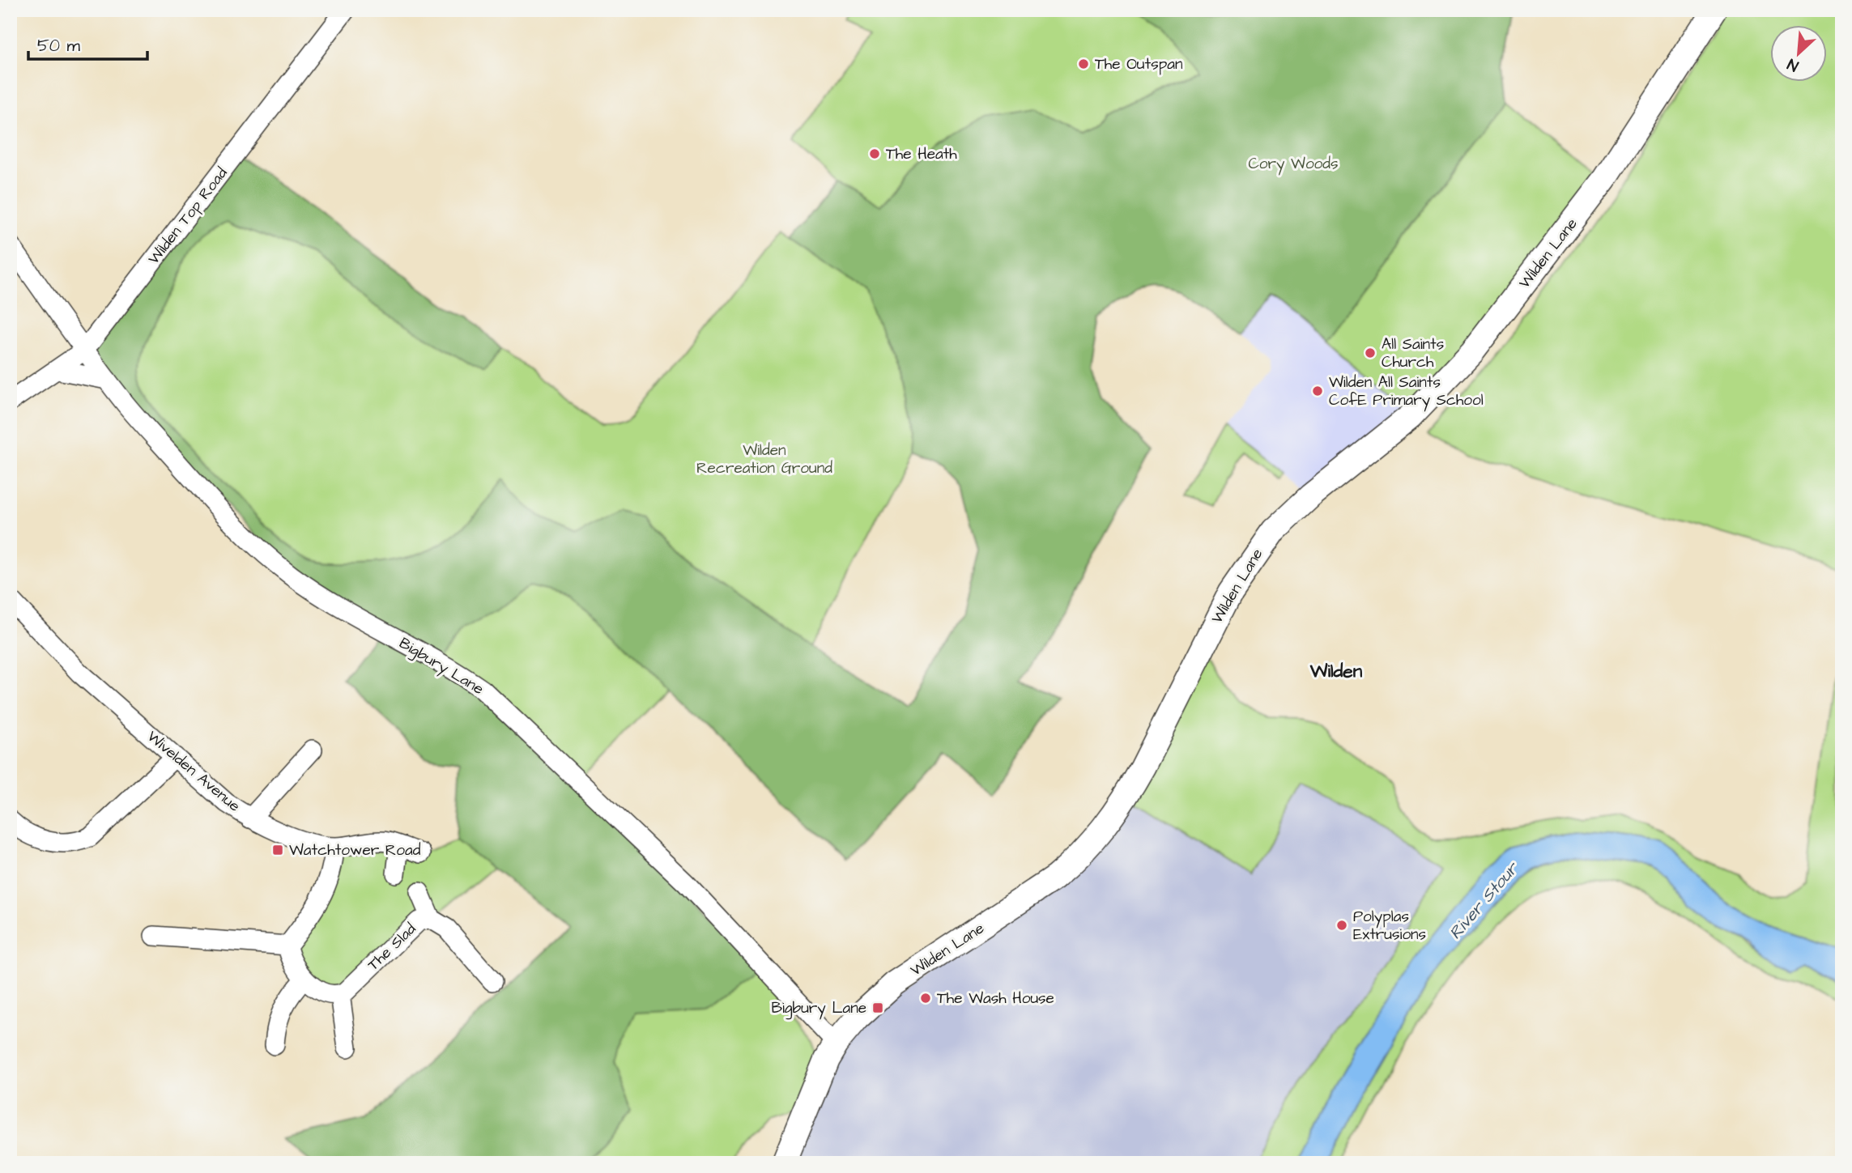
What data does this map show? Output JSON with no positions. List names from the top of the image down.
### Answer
{
  "streets": {
    "street": [
      "Wilden Top Road",
      "Wilden Lane",
      "Bigbury Lane",
      "Wivelden Avenue",
      "The Slad"
    ]
  },
  "crossings": [
    ["Wilden Top Road", "Bigbury Lane"],
    ["Wilden Lane", "Bigbury Lane"]
  ],
  "districts": ["Wilden"],
  "water": ["River Stour"],
  "parks": ["Cory Woods", "Wilden Recreation Ground"],
  "places": {
    "other": [
      "The Outspan",
      "The Heath",
      "All Saints Church",
      "Wilden All Saints CofE Primary School",
      "Polyplas Extrusions",
      "The Wash House"
    ],
    "transit": ["Watchtower Road", "Bigbury Lane"]
  },
  "scale_bar": "50 m",
  "north": "bottom left"
}
